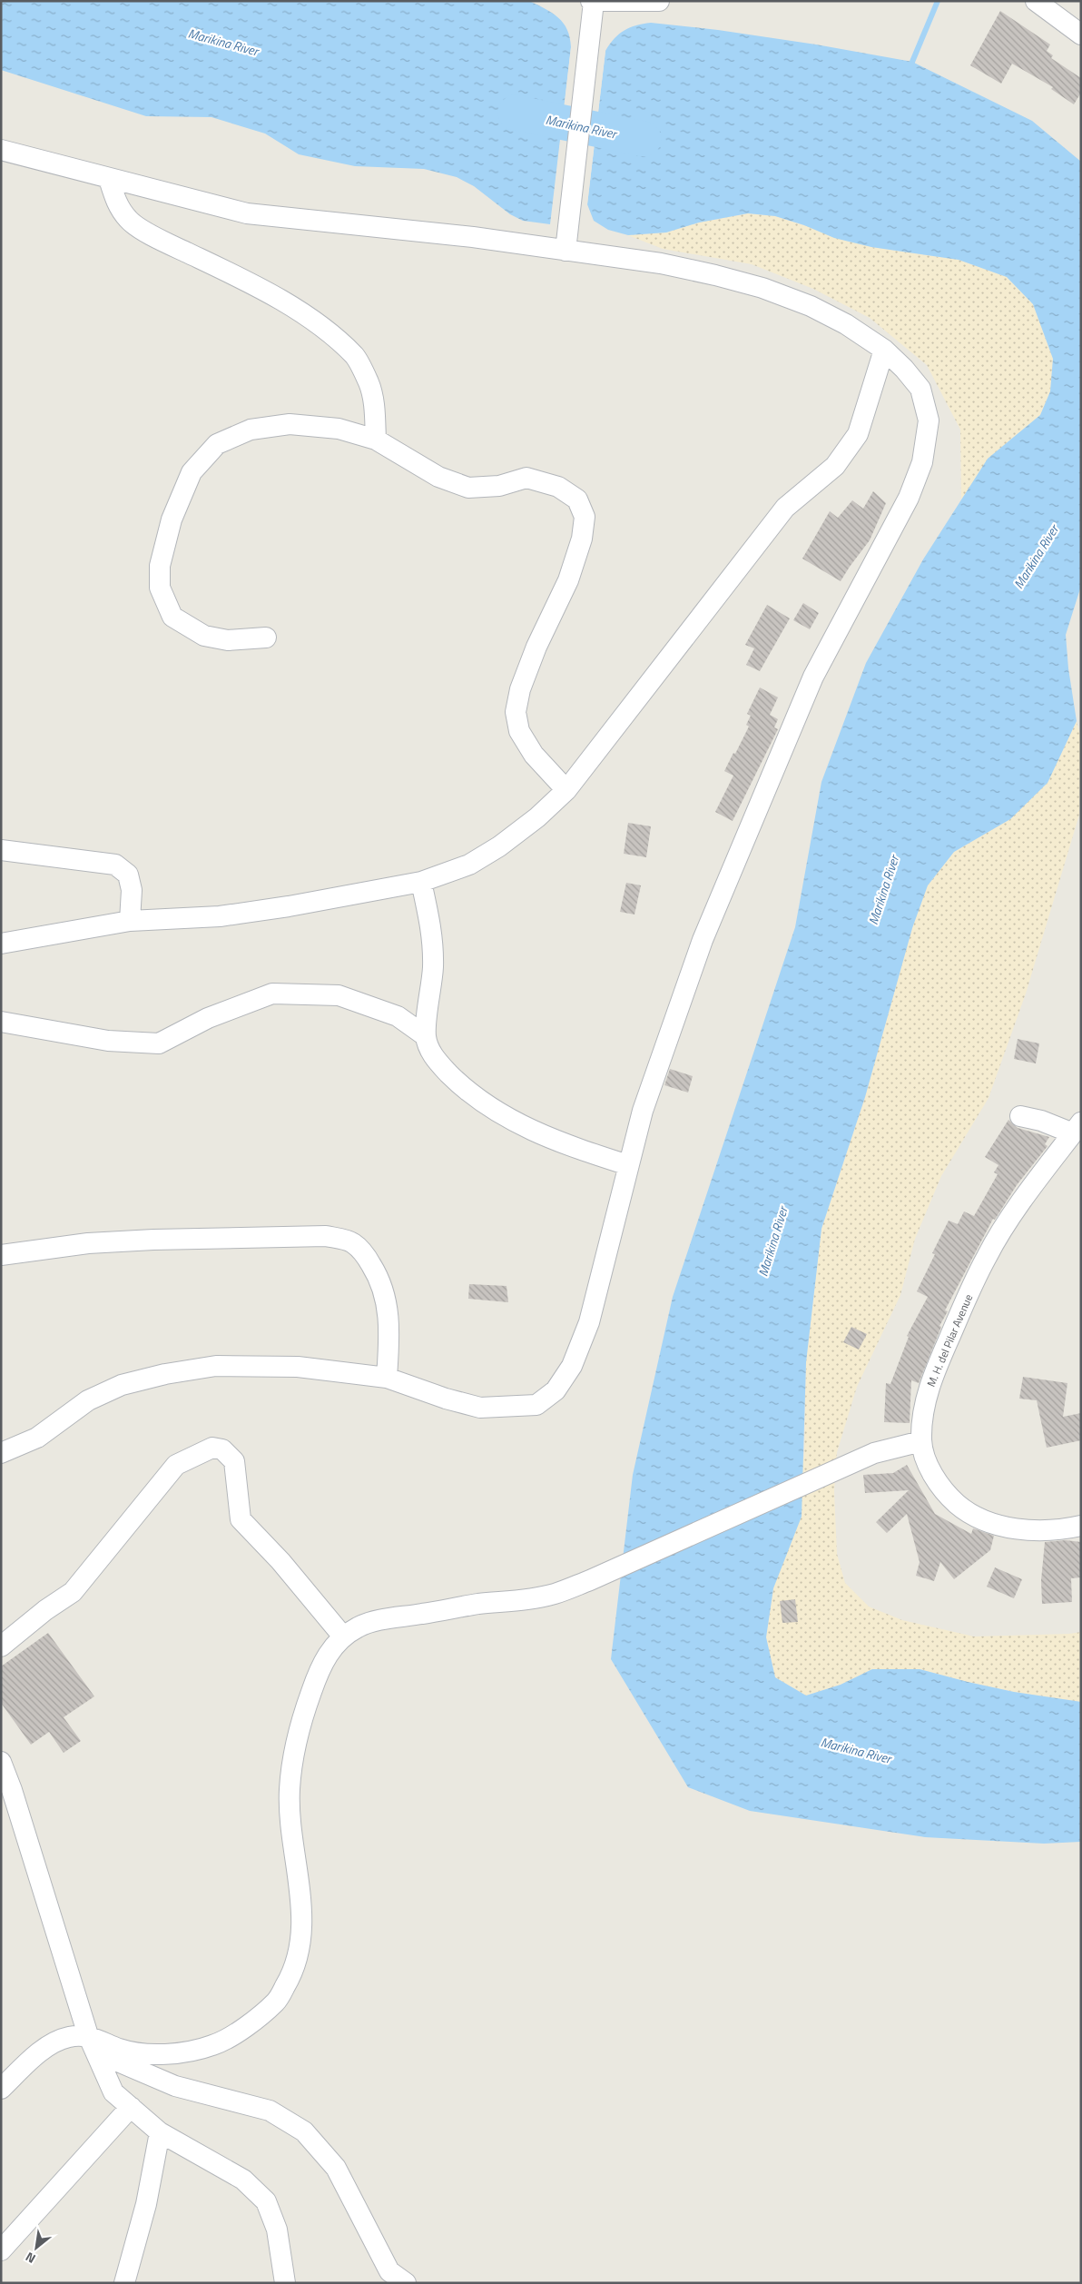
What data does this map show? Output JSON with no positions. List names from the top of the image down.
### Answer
{
  "streets": {
    "street": ["M. H. del Pilar Avenue"]
  },
  "water": ["Marikina River"],
  "north": "bottom left"
}
